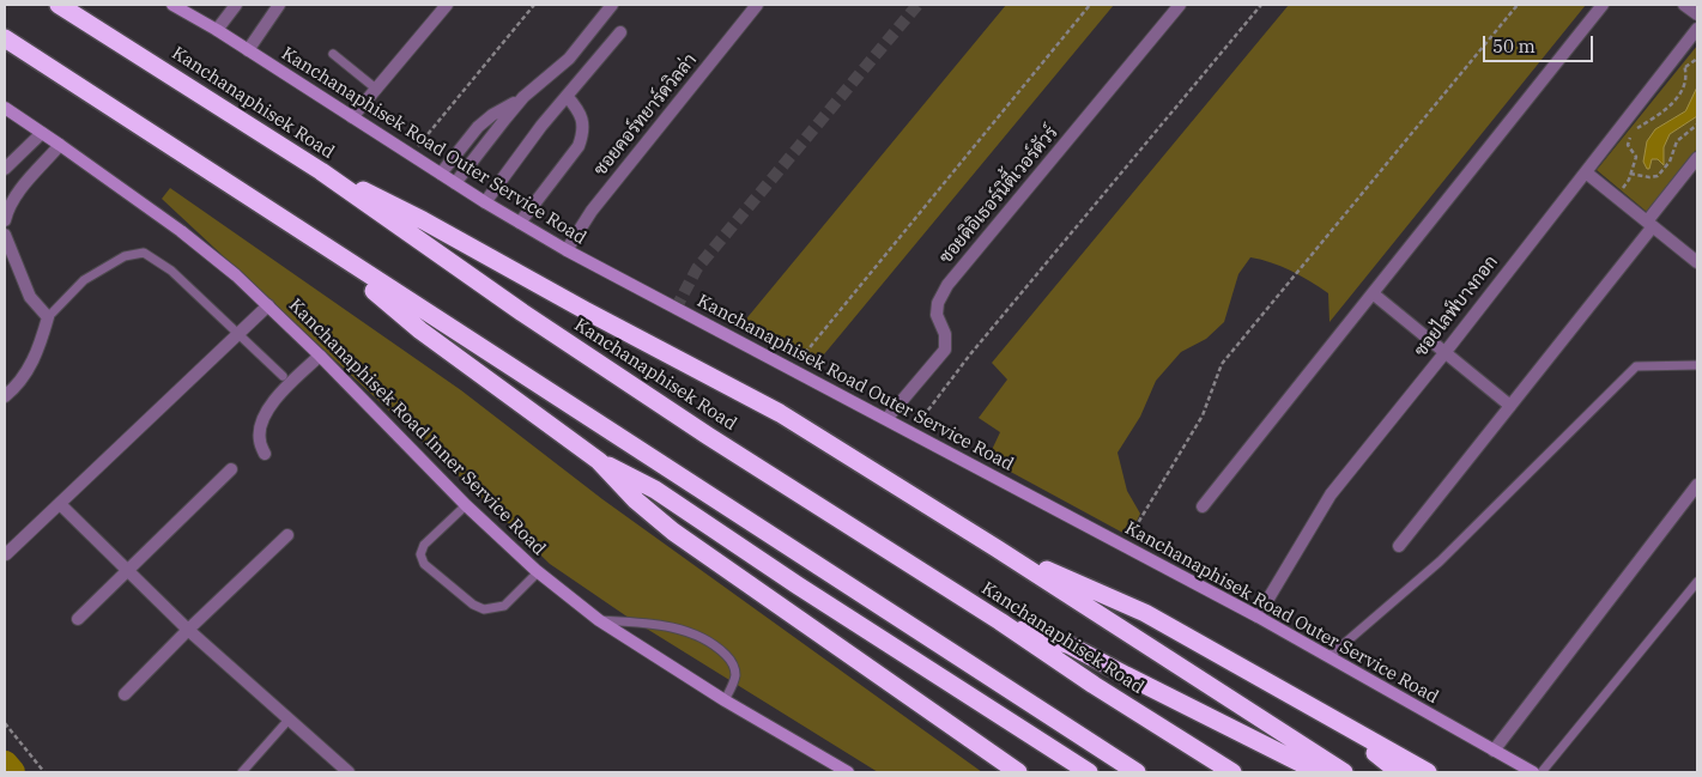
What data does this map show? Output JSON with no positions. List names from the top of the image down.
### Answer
{
  "streets": {
    "highway": ["Kanchanaphisek Road"],
    "main road": ["Kanchanaphisek Road Outer Service Road", "Kanchanaphisek Road Inner Service Road"],
    "street": ["ซอยคอร์ทยาร์ดวิลล่า", "ซอยดิอิเธอร์นิตี้เวอร์ดัวร์", "ซอยไลฟ์บางกอก"]
  },
  "crossings": [
    ["ซอยคอร์ทยาร์ดวิลล่า", "Kanchanaphisek Road Outer Service Road"],
    ["Kanchanaphisek Road Outer Service Road", "ซอยดิอิเธอร์นิตี้เวอร์ดัวร์"],
    ["Kanchanaphisek Road Outer Service Road", "ซอยไลฟ์บางกอก"]
  ],
  "scale_bar": "50 m"
}
